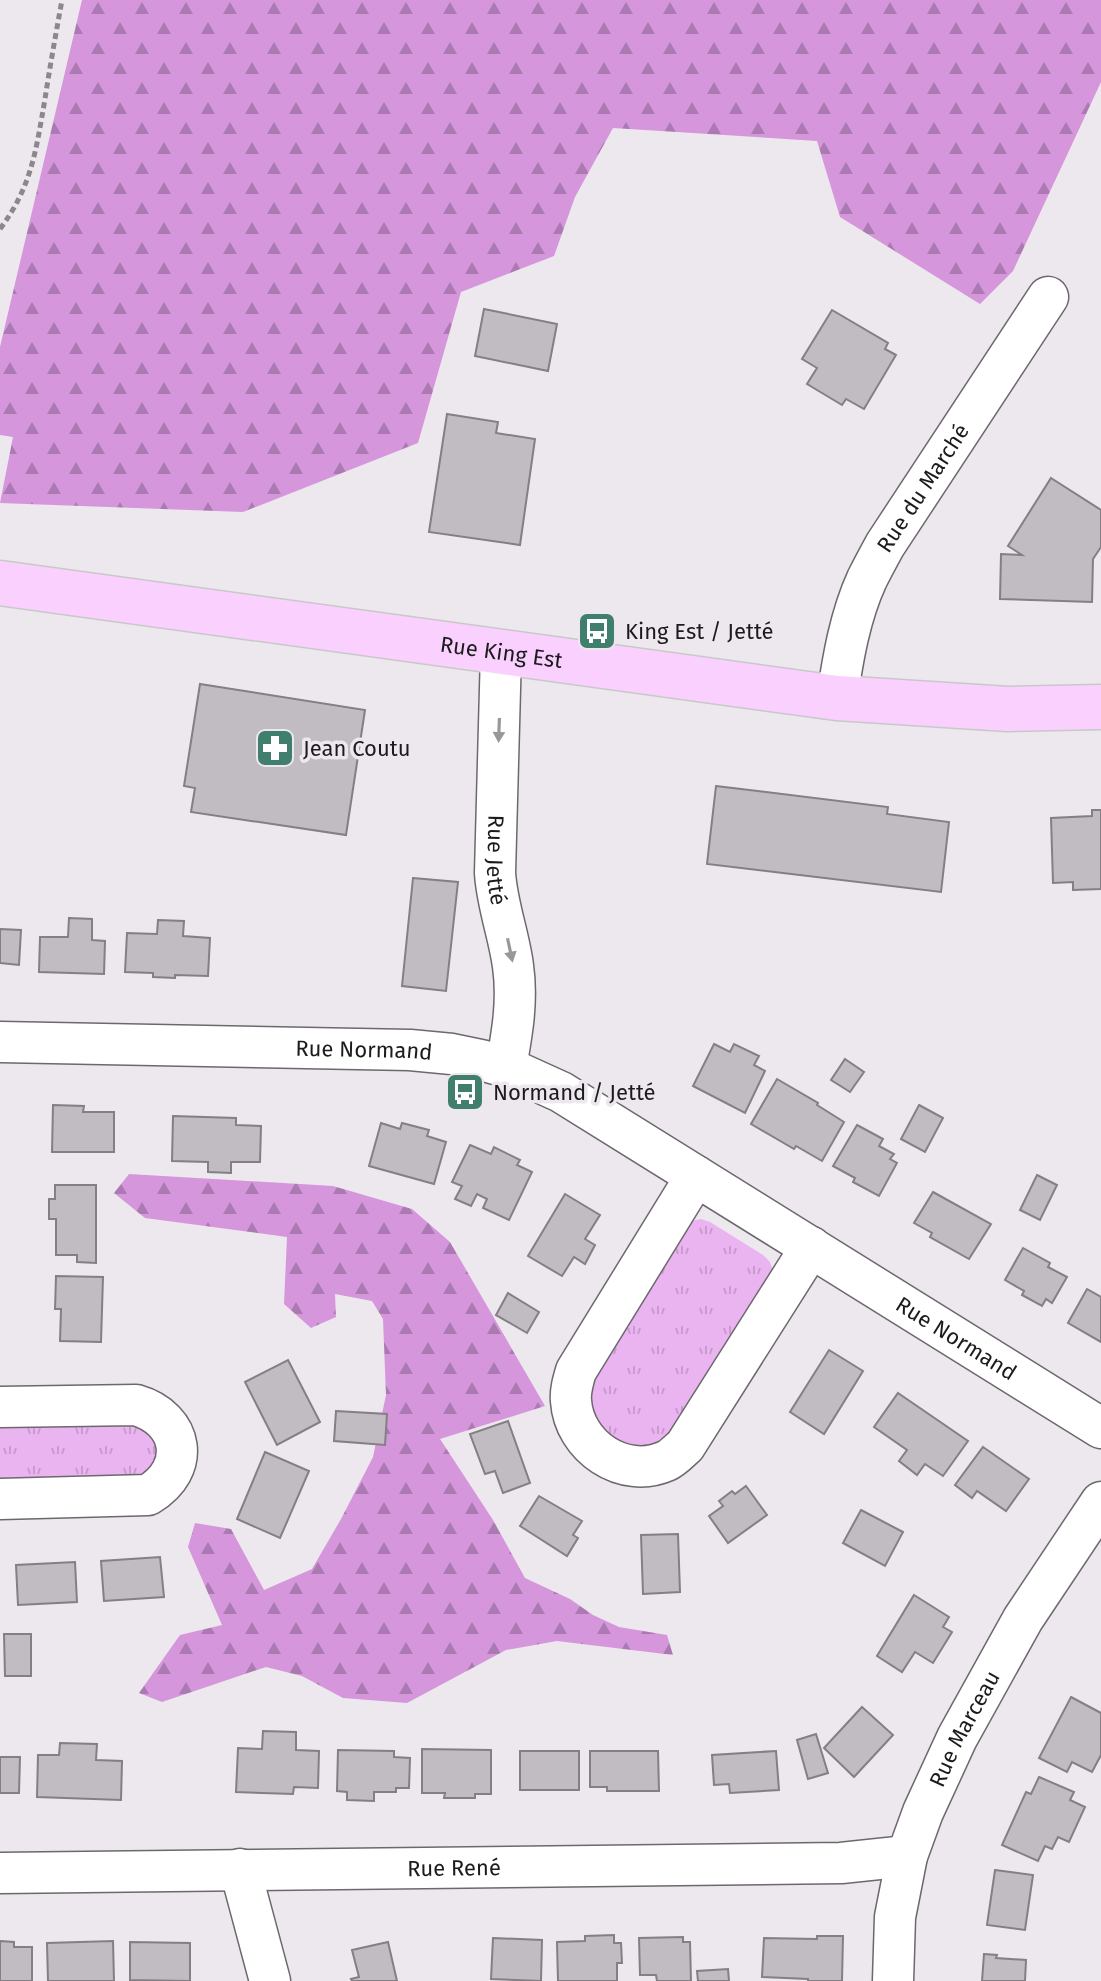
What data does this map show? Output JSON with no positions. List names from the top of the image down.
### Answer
{
  "streets": {
    "main road": ["Rue King Est"],
    "street": [
      "Rue du Marché",
      "Rue Jetté",
      "Rue Normand",
      "Rue Marceau",
      "Rue René"
    ]
  },
  "crossings": [
    ["Rue du Marché", "Rue King Est"],
    ["Rue King Est", "Rue Jetté"],
    ["Rue Jetté", "Rue Normand"],
    ["Rue Marceau", "Rue René"]
  ],
  "one_way": ["Rue Jetté"],
  "places": {
    "bus stop": ["King Est / Jetté", "Normand / Jetté"],
    "pharmacy": ["Jean Coutu"]
  }
}
